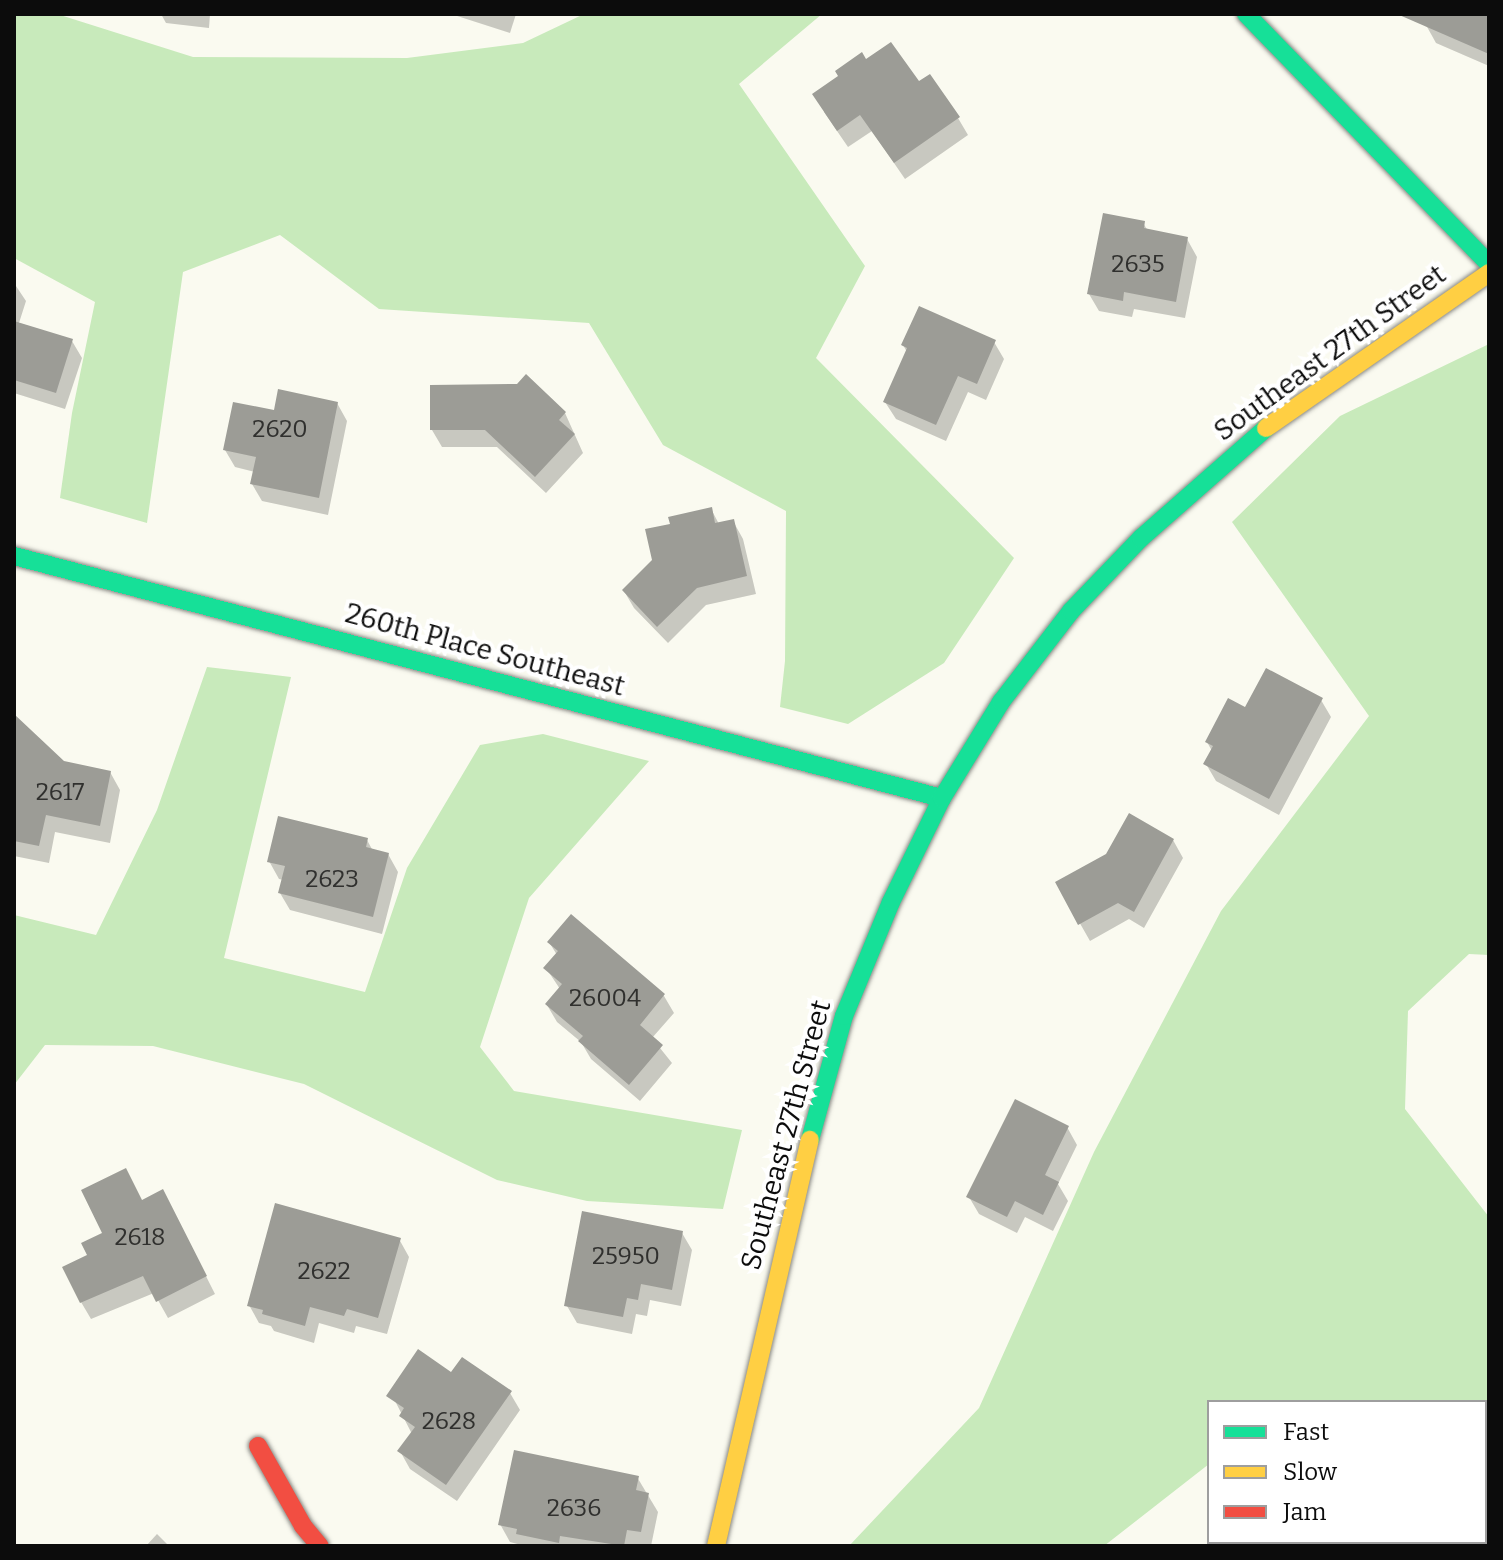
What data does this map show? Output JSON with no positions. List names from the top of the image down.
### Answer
{
  "streets": {
    "street": ["Southeast 27th Street", "260th Place Southeast"]
  },
  "crossings": [
    ["Southeast 27th Street", "260th Place Southeast"]
  ],
  "house_numbers": [
    "2635",
    "2620",
    "2617",
    "2623",
    "26004",
    "2618",
    "25950",
    "2622",
    "2628",
    "2636"
  ],
  "legend": ["Fast", "Slow", "Jam"]
}
